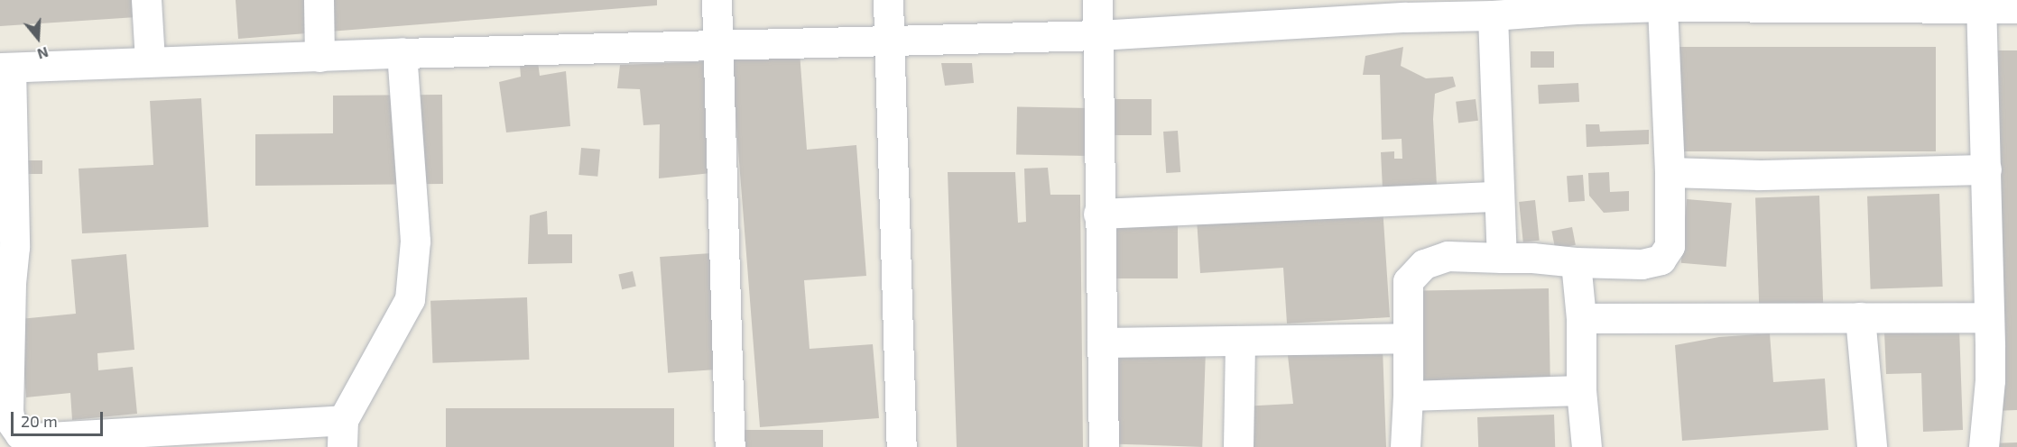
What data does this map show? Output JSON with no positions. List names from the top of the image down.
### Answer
{
  "scale_bar": "20 m",
  "north": "bottom"
}
